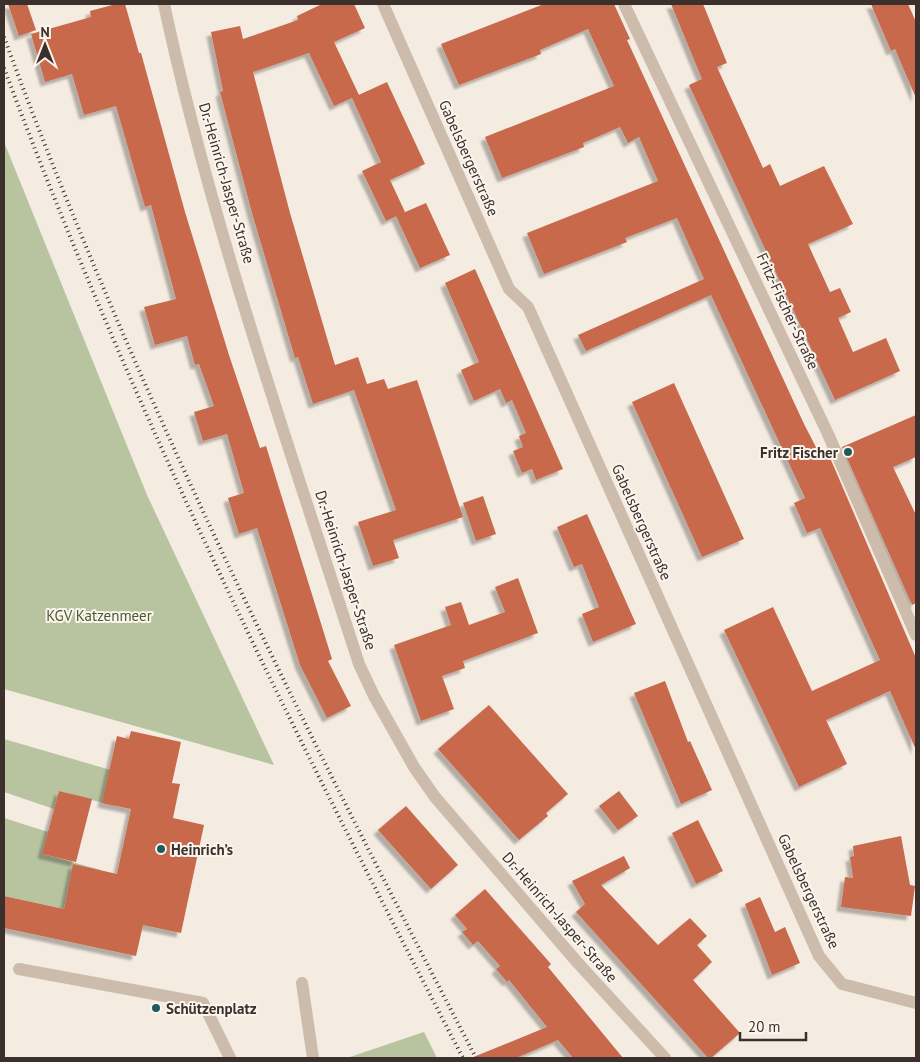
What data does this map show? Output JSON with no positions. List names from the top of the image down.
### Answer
{
  "streets": {
    "street": ["Gabelsbergerstraße", "Dr.-Heinrich-Jasper-Straße", "Fritz-Fischer-Straße"]
  },
  "parks": ["KGV Katzenmeer"],
  "places": ["Fritz Fischer", "Heinrich’s", "Schützenplatz"],
  "scale_bar": "20 m",
  "north": "top"
}
